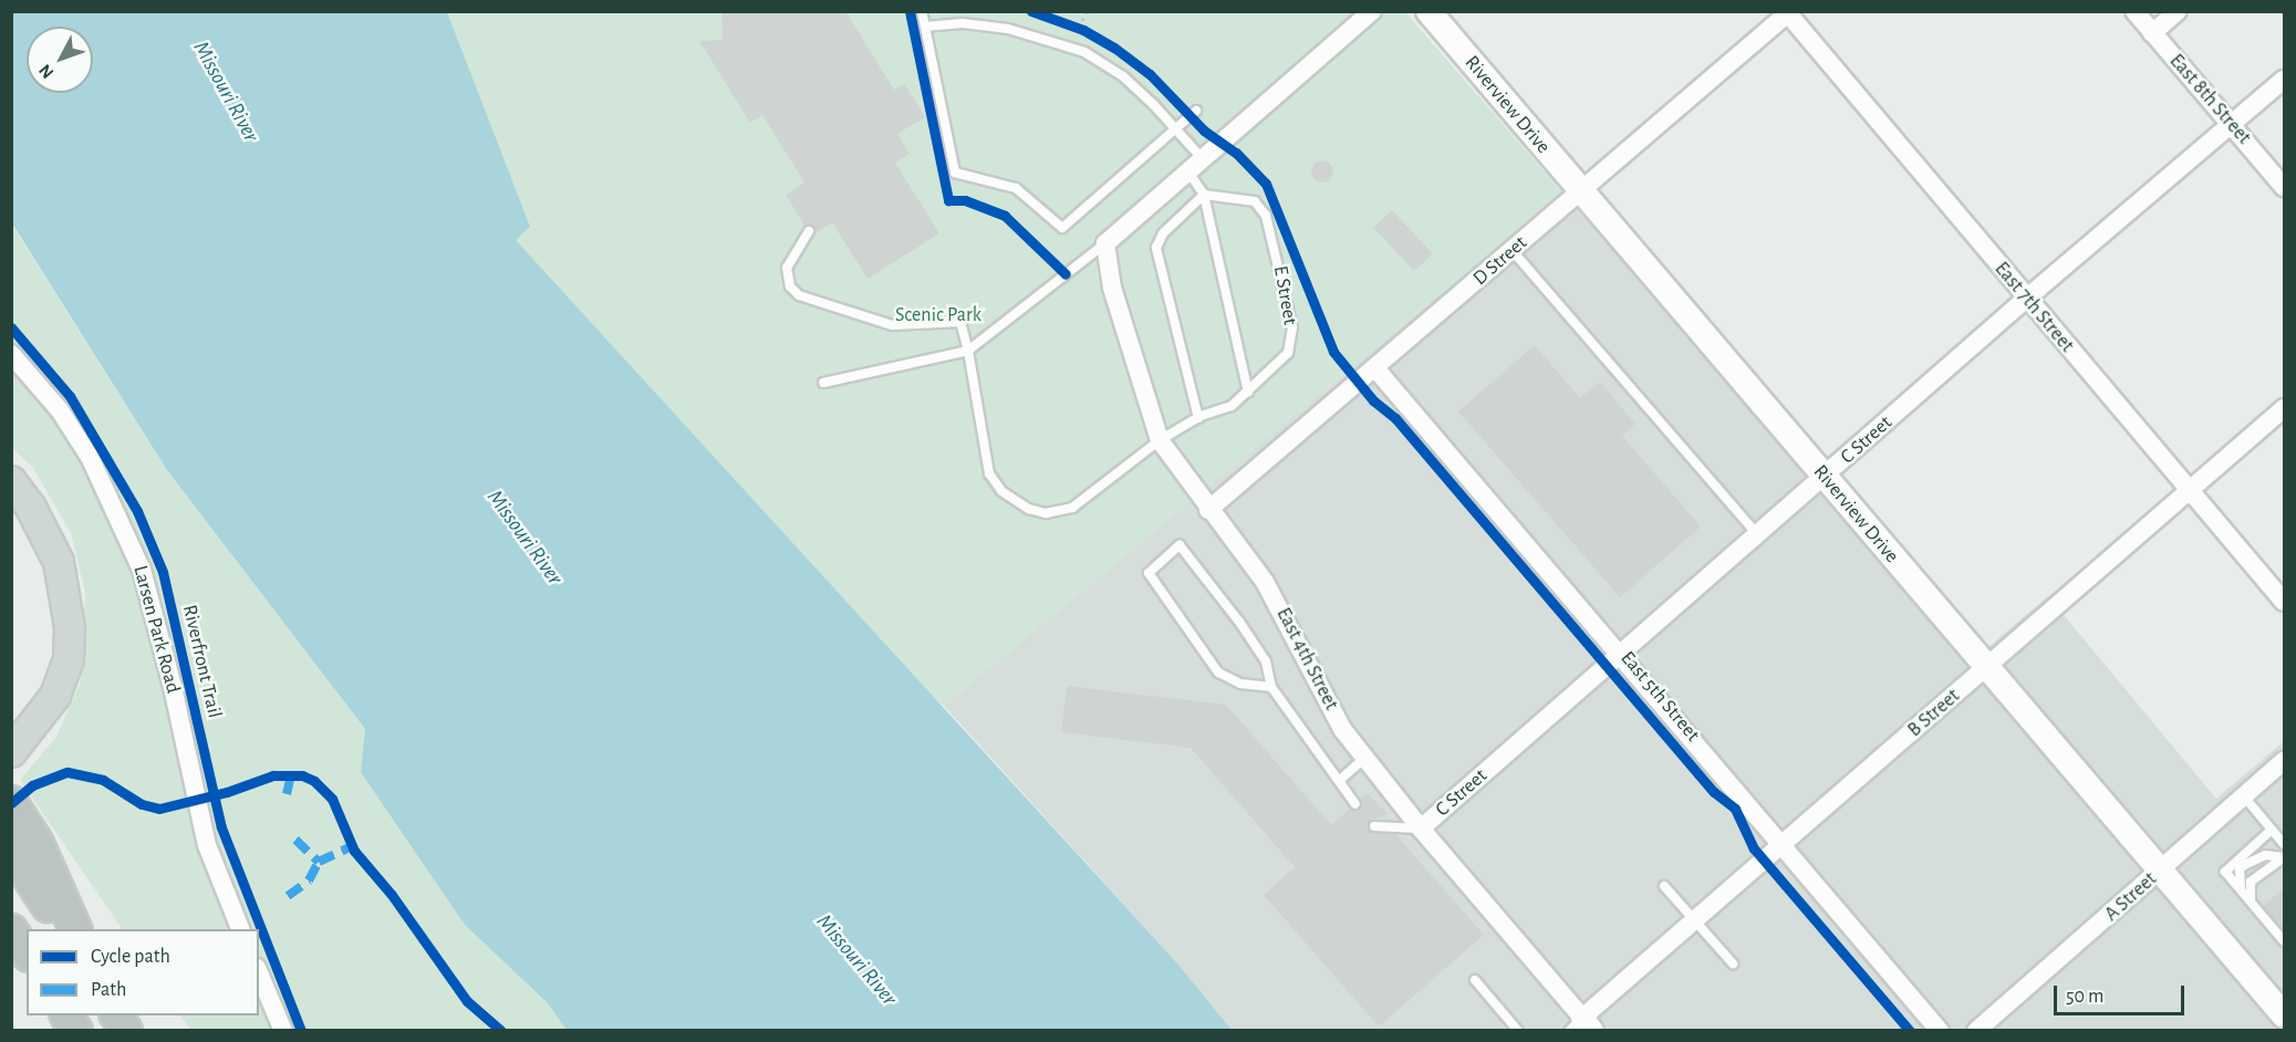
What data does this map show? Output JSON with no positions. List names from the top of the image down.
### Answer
{
  "streets": {
    "main road": ["Riverview Drive"],
    "street": [
      "East 8th Street",
      "D Street",
      "East 7th Street",
      "C Street",
      "Larsen Park Road",
      "East 4th Street",
      "East 5th Street",
      "B Street",
      "A Street"
    ],
    "lane": ["E Street"],
    "cycle path": ["Riverfront Trail"]
  },
  "crossings": [
    ["East 8th Street", "C Street"],
    ["Riverview Drive", "D Street"],
    ["Riverview Drive", "C Street"],
    ["Riverview Drive", "B Street"],
    ["Riverview Drive", "A Street"],
    ["D Street", "East 7th Street"],
    ["D Street", "East 4th Street"],
    ["D Street", "East 5th Street"],
    ["E Street", "East 4th Street"],
    ["East 7th Street", "C Street"],
    ["East 7th Street", "B Street"],
    ["C Street", "East 4th Street"],
    ["C Street", "East 5th Street"],
    ["East 4th Street", "B Street"],
    ["East 5th Street", "B Street"]
  ],
  "water": ["Missouri River"],
  "parks": ["Scenic Park"],
  "legend": ["Cycle path", "Path"],
  "scale_bar": "50 m",
  "north": "bottom left"
}
